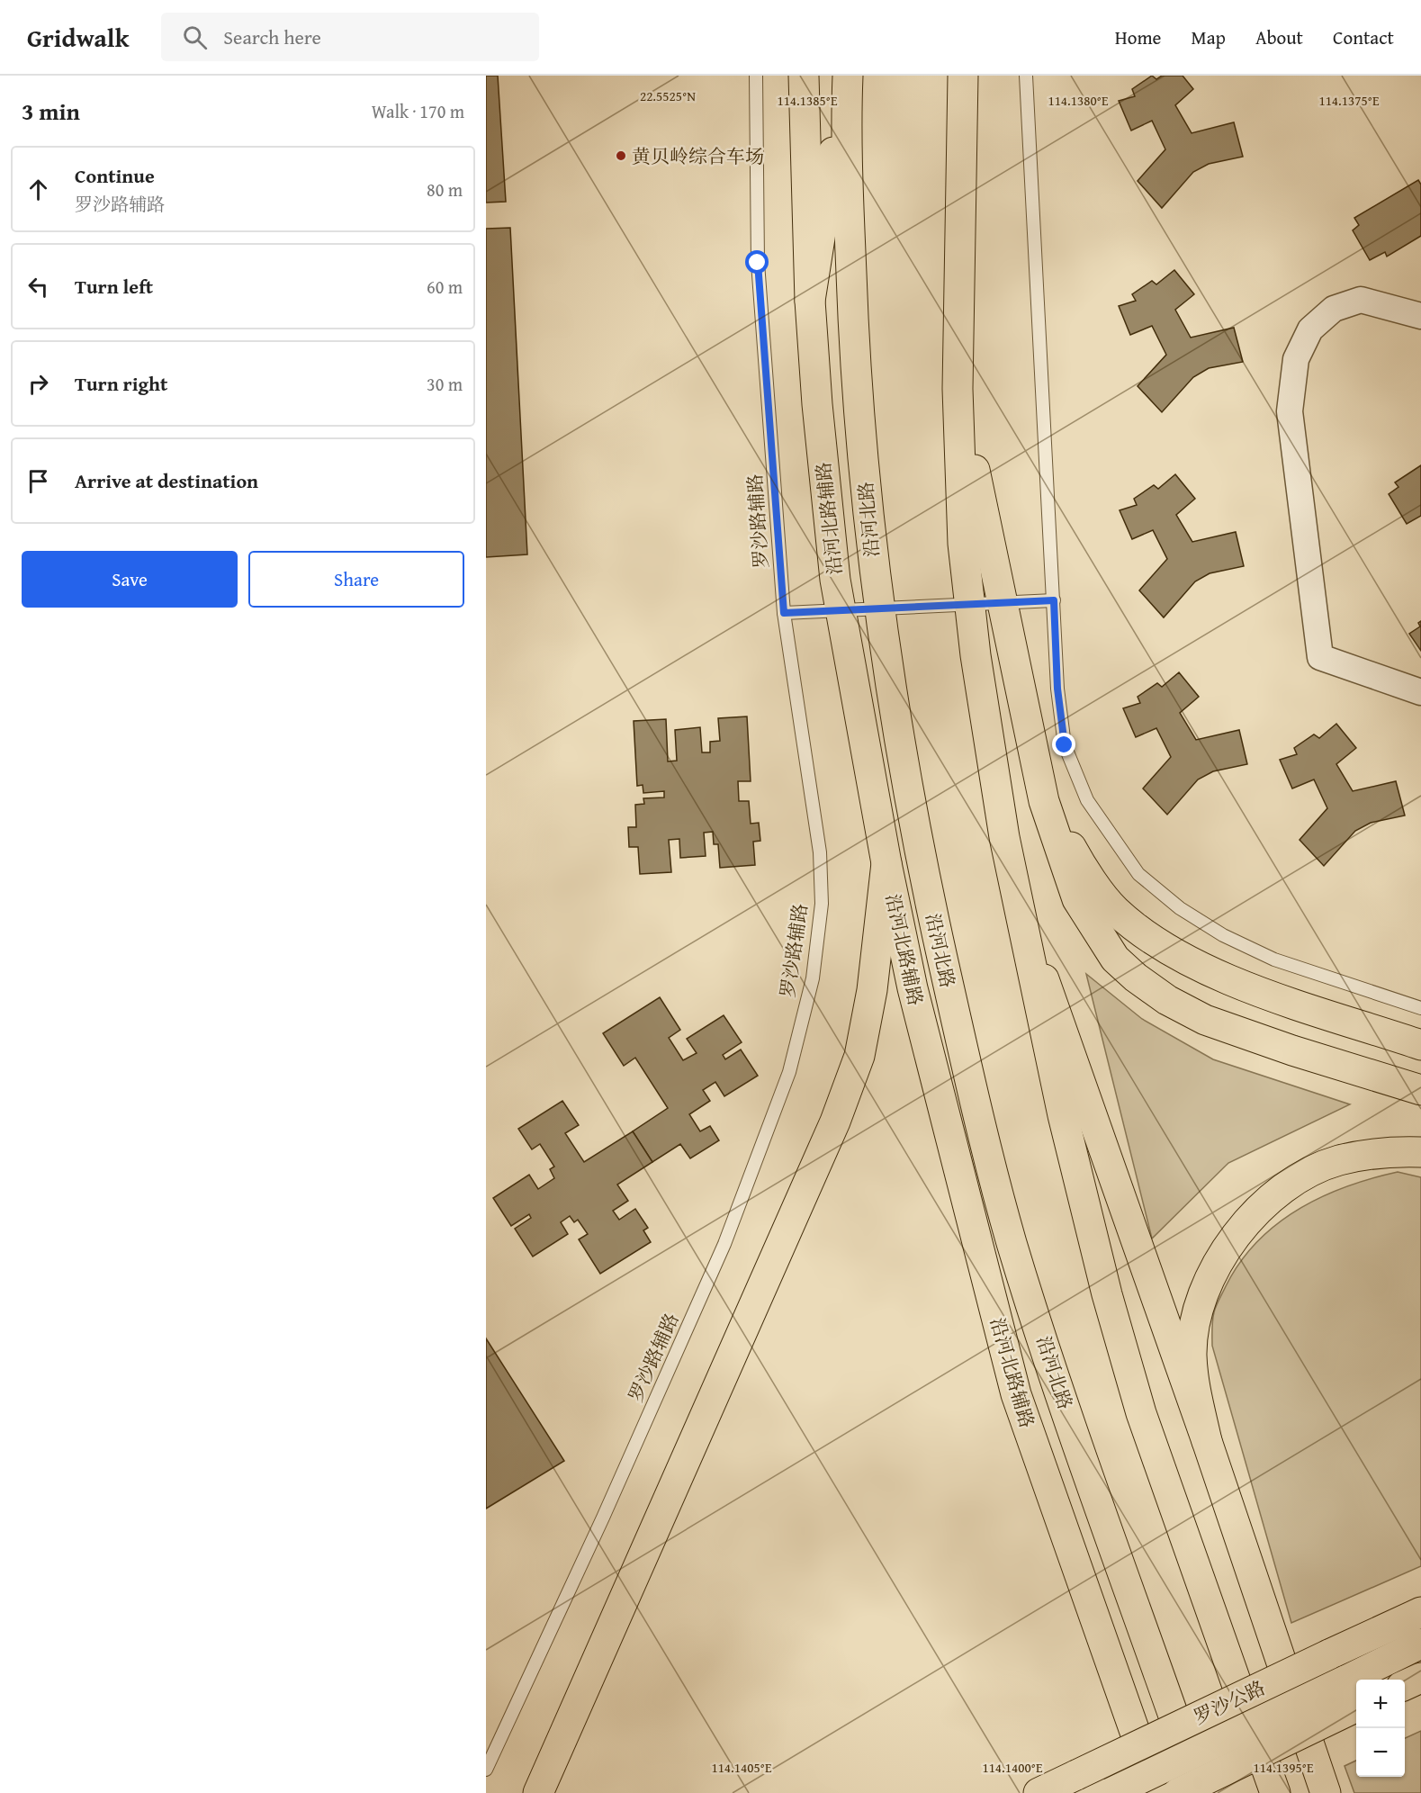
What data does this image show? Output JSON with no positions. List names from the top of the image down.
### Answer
{
  "streets": {
    "main road": ["沿河北路辅路", "沿河北路", "罗沙公路"],
    "lane": ["罗沙路辅路"]
  },
  "places": ["黄贝岭综合车场"],
  "page": {
    "header": "Gridwalk",
    "search": "Search here",
    "nav": [
      "Home",
      "Map",
      "About",
      "Contact"
    ],
    "heading": ["3 min", "Walk · 170 m"],
    "list": [
      ["Continue", "罗沙路辅路", "80 m"],
      ["Turn left", "60 m"],
      ["Turn right", "30 m"],
      "Arrive at destination"
    ],
    "buttons": ["Save", "Share"],
    "map_buttons": ["+", "−"]
  },
  "coordinates": [
    "22.5525°N",
    "114.1385°E",
    "114.1380°E",
    "114.1375°E",
    "114.1405°E",
    "114.1400°E",
    "114.1395°E"
  ]
}
